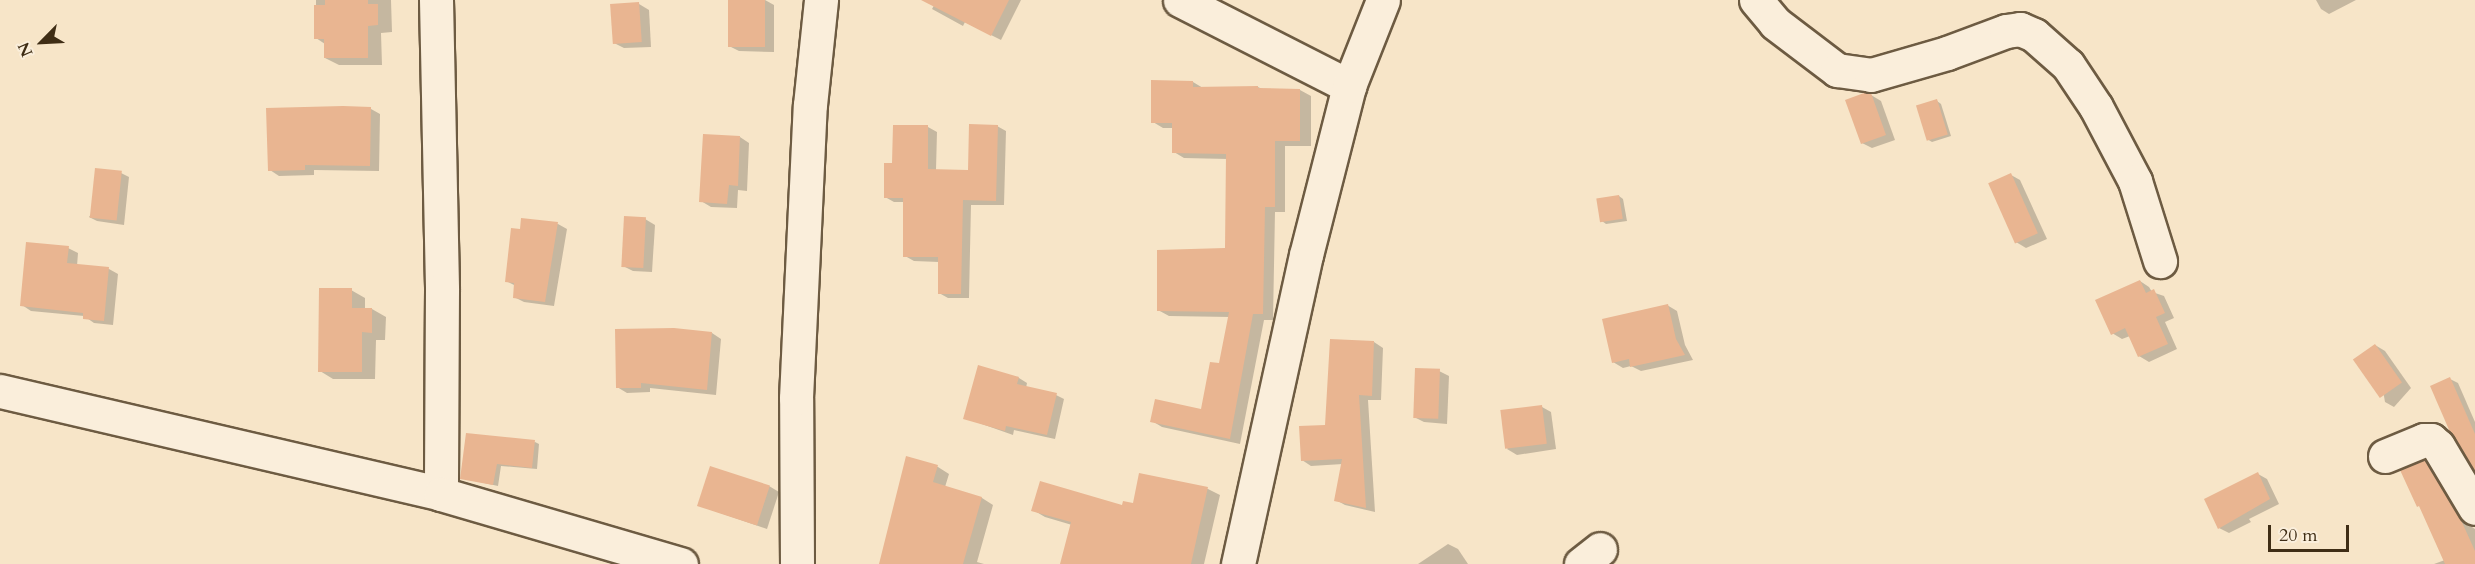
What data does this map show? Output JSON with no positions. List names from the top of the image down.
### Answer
{
  "scale_bar": "20 m",
  "north": "bottom left"
}
